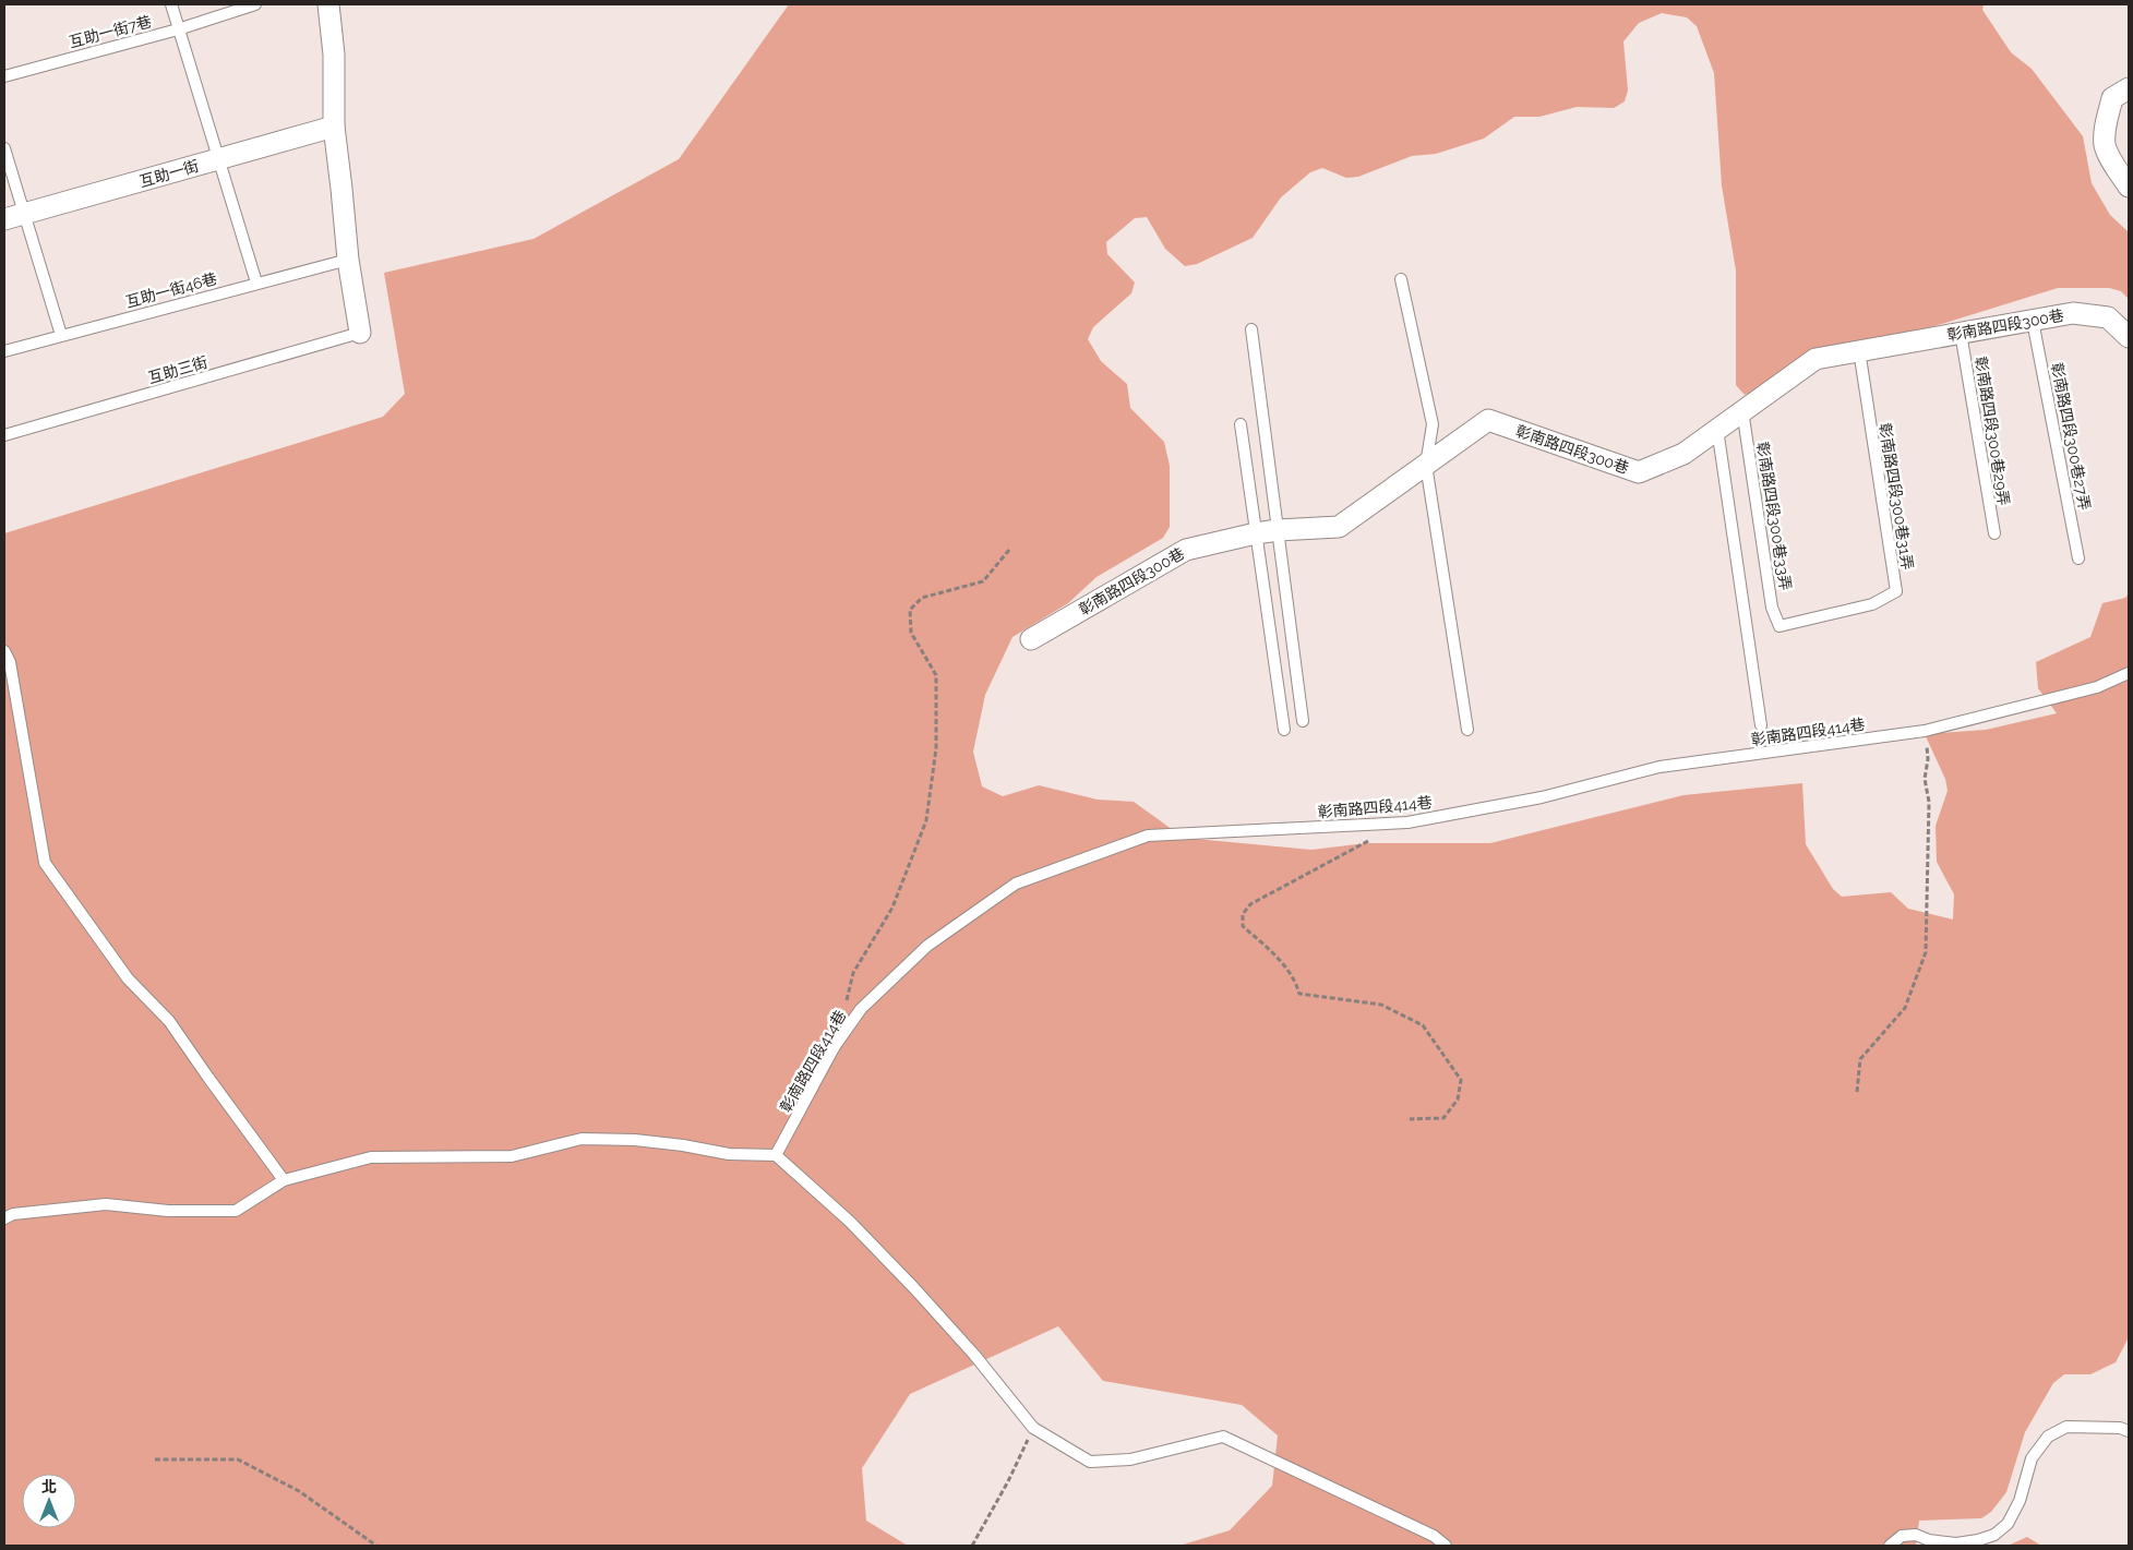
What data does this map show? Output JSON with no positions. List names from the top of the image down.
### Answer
{
  "streets": {
    "street": ["互助一街", "彰南路四段300巷"],
    "lane": [
      "互助一街7巷",
      "互助一街46巷",
      "互助三街",
      "彰南路四段300巷29弄",
      "彰南路四段300巷27弄",
      "彰南路四段300巷31弄",
      "彰南路四段300巷33弄",
      "彰南路四段414巷"
    ]
  },
  "crossings": [
    ["彰南路四段300巷", "彰南路四段300巷29弄"],
    ["彰南路四段300巷", "彰南路四段300巷27弄"],
    ["彰南路四段300巷", "彰南路四段300巷31弄"],
    ["彰南路四段300巷", "彰南路四段300巷33弄"],
    ["彰南路四段300巷31弄", "彰南路四段300巷33弄"]
  ],
  "north": "top"
}
